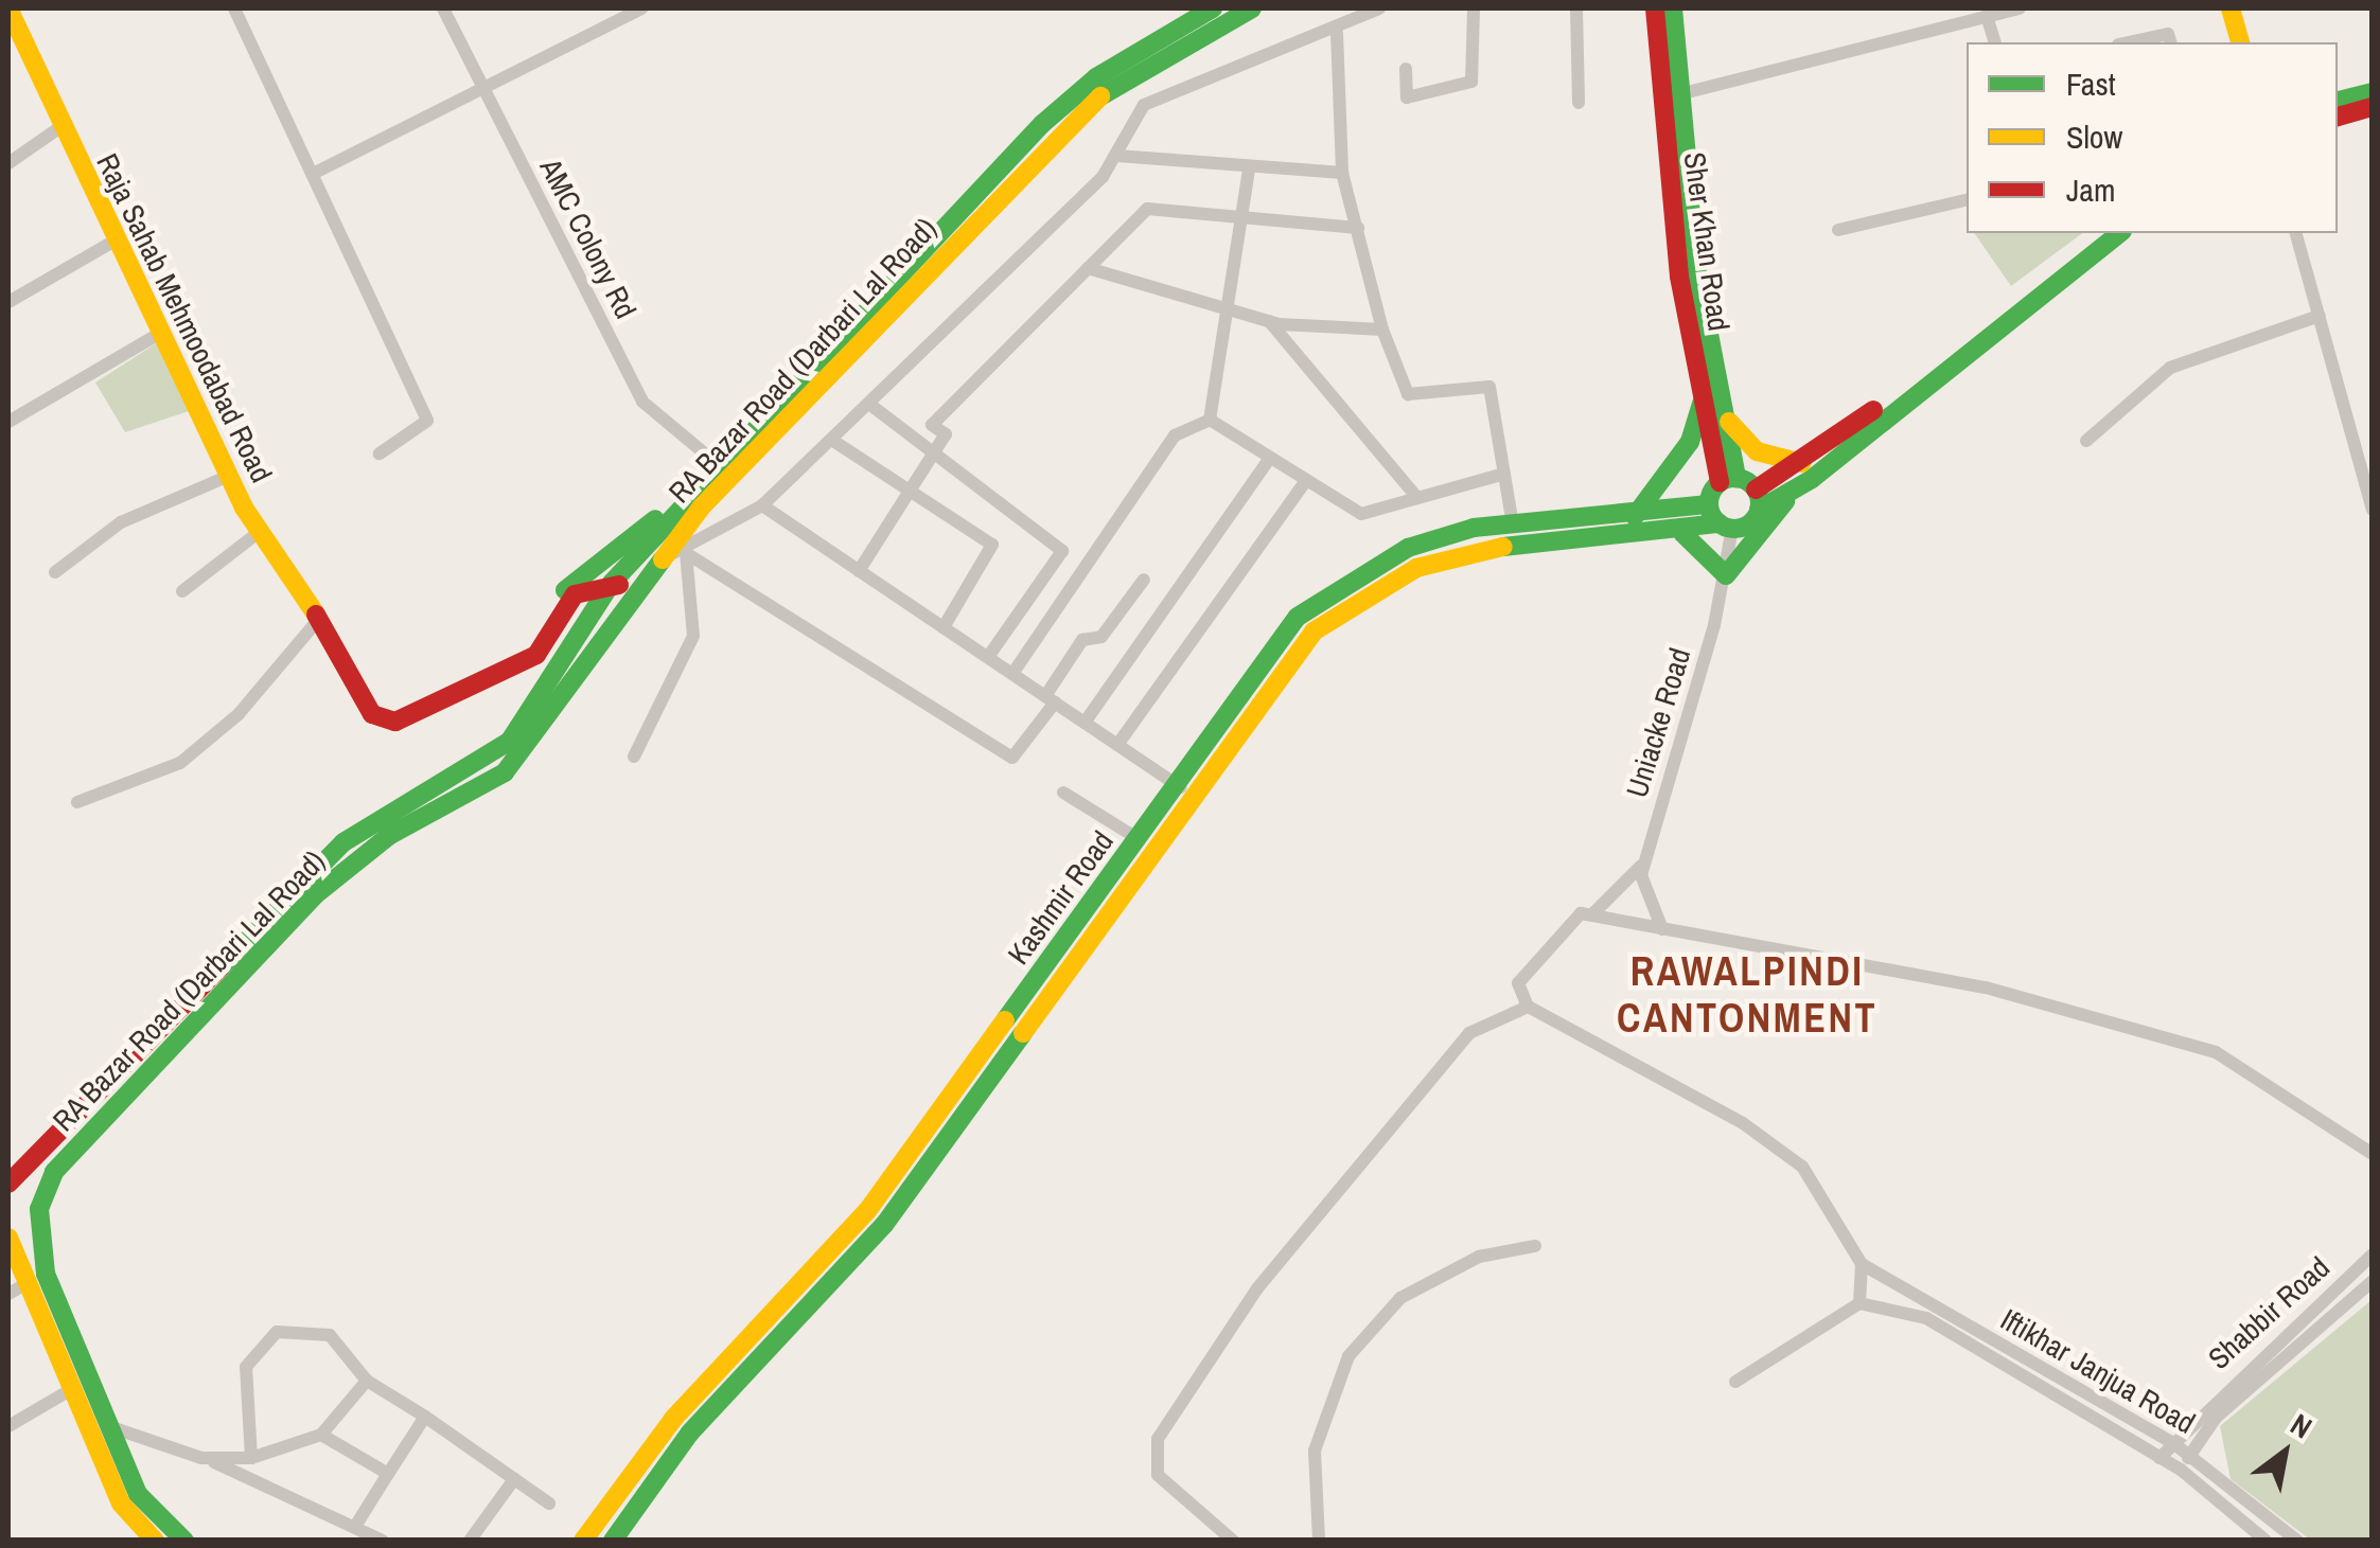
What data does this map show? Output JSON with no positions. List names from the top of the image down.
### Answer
{
  "streets": {
    "street": [
      "AMC Colony Rd",
      "Sher Khan Road",
      "Raja Sahab Mehmoodabad Road",
      "RA Bazar Road (Darbari Lal Road)",
      "Uniacke Road",
      "Kashmir Road",
      "Shabbir Road",
      "Iftikhar Janjua Road"
    ]
  },
  "crossings": [
    ["AMC Colony Rd", "RA Bazar Road (Darbari Lal Road)"],
    ["Uniacke Road", "Kashmir Road"],
    ["Shabbir Road", "Iftikhar Janjua Road"]
  ],
  "districts": ["RAWALPINDI CANTONMENT"],
  "legend": ["Fast", "Slow", "Jam"],
  "north": "top right"
}
